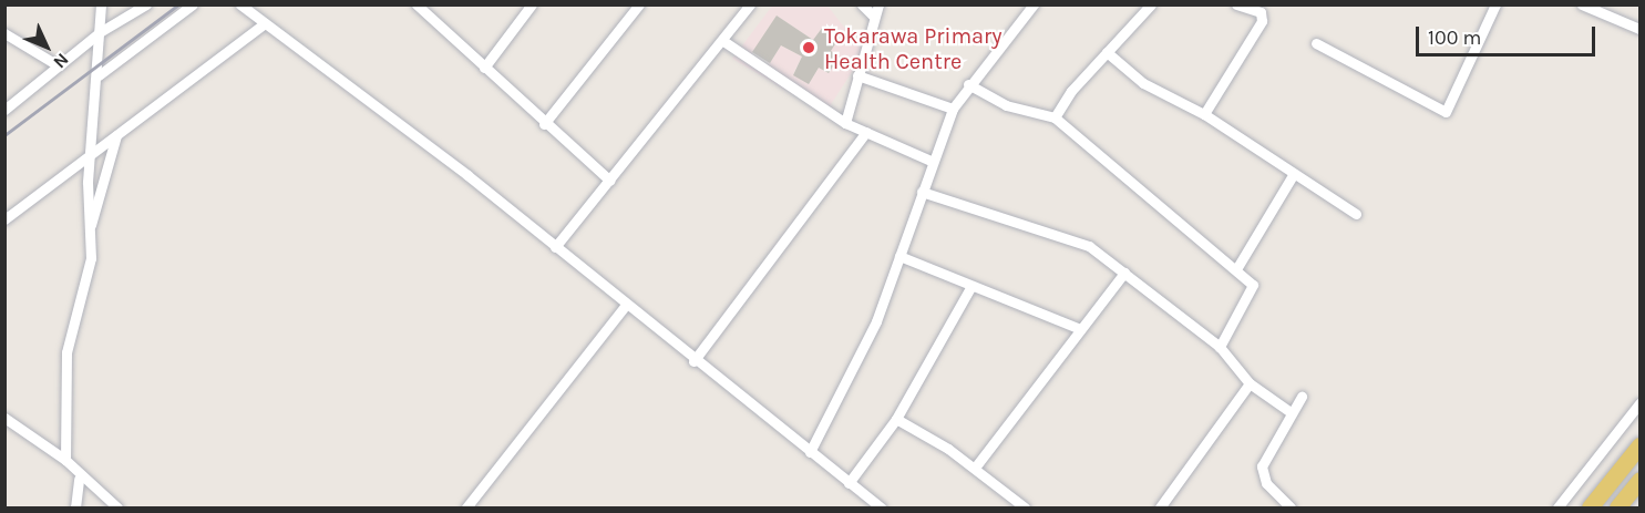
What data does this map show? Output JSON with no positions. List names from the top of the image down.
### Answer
{
  "places": ["Tokarawa Primary Health Centre"],
  "scale_bar": "100 m",
  "north": "bottom right"
}
